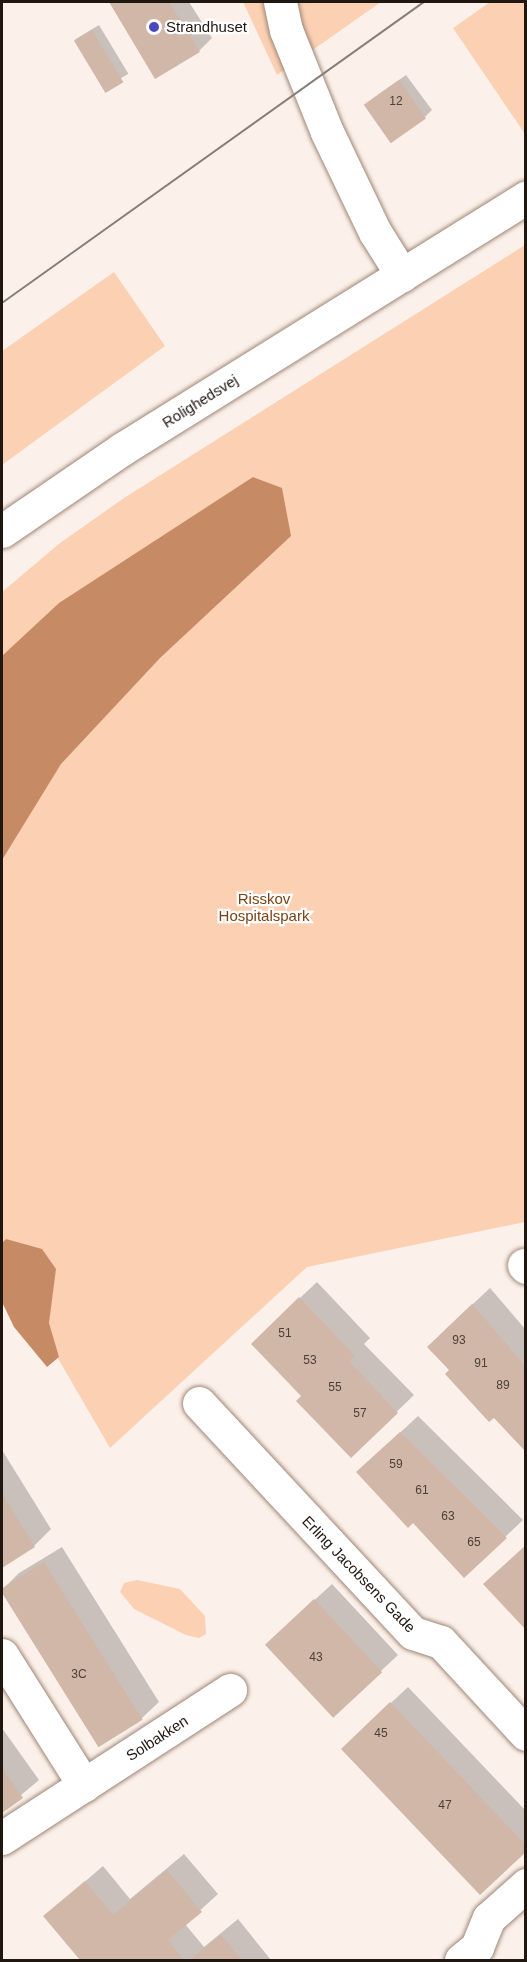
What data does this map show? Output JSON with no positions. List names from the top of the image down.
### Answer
{
  "streets": {
    "street": ["Rolighedsvej", "Erling Jacobsens Gade", "Solbakken"]
  },
  "parks": ["Risskov Hospitalspark"],
  "places": ["Strandhuset"],
  "house_numbers": [
    "12",
    "51",
    "93",
    "53",
    "91",
    "89",
    "55",
    "57",
    "59",
    "61",
    "63",
    "65",
    "43",
    "3C",
    "45",
    "47"
  ]
}
